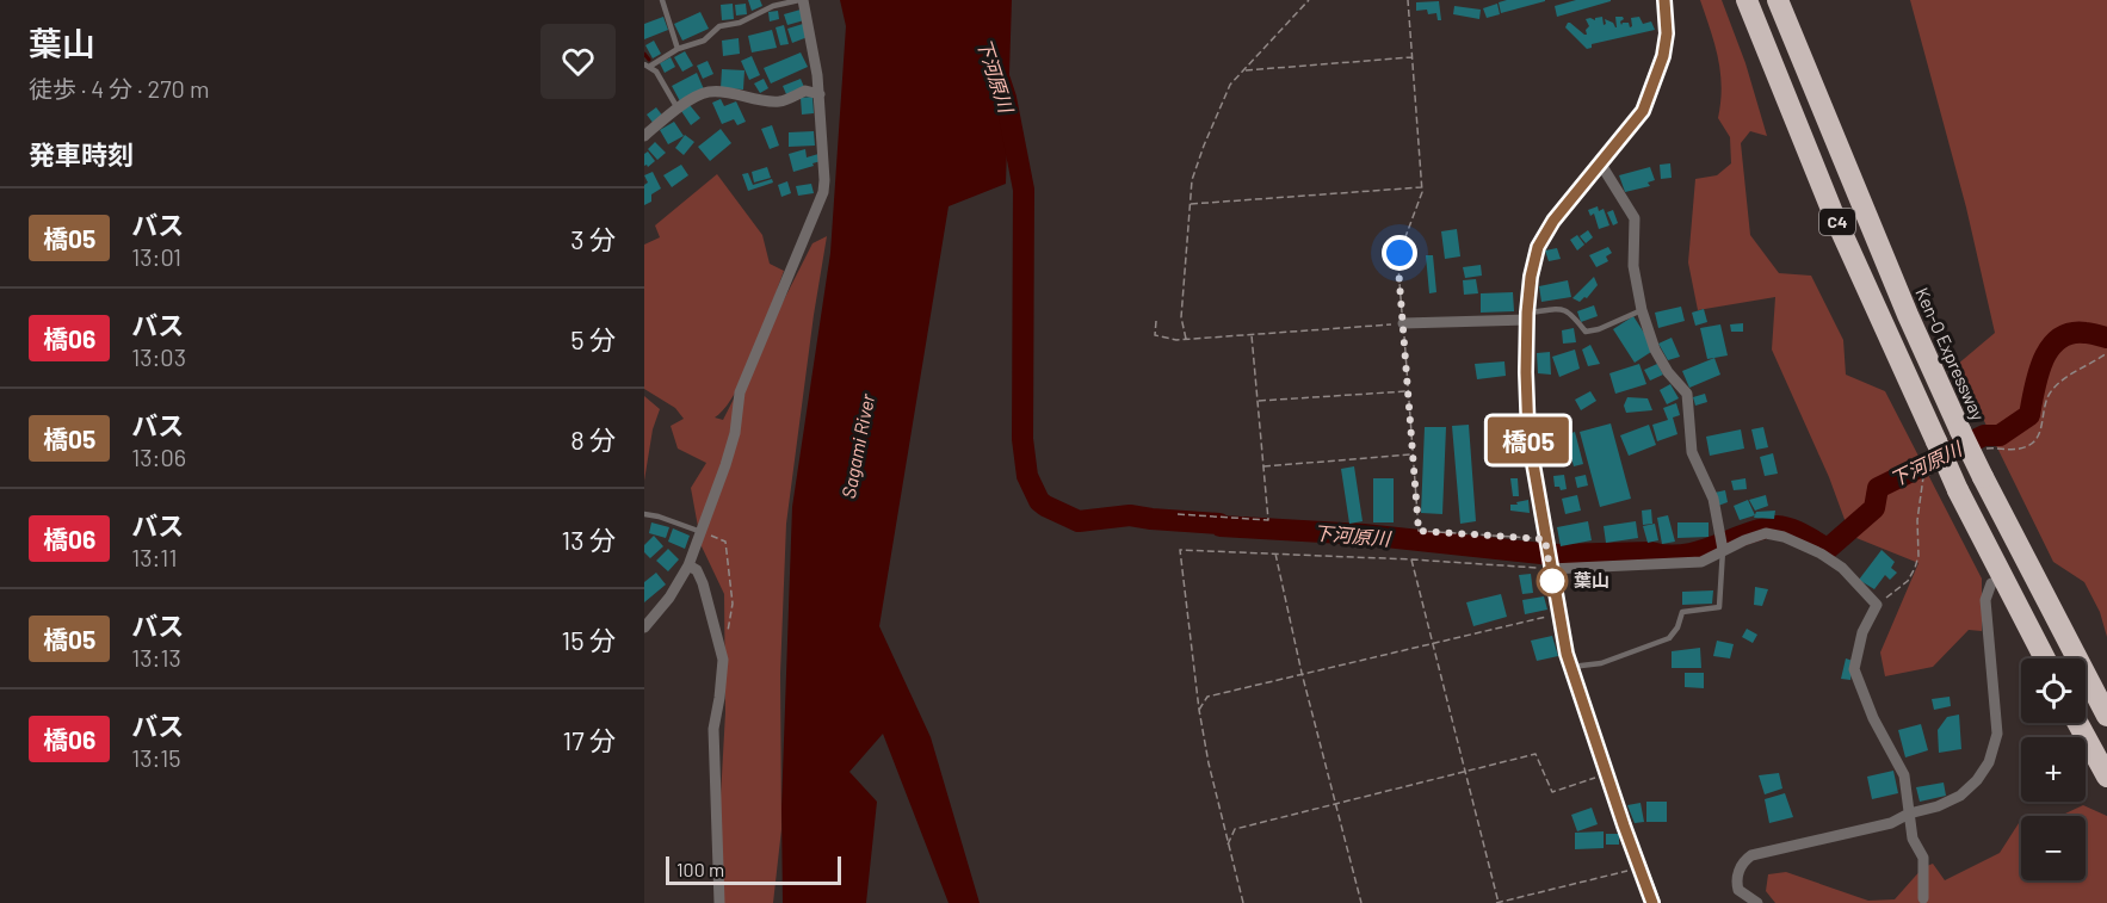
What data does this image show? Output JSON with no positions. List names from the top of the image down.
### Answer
{
  "streets": {
    "highway": ["C4", "Ken-O Expressway"]
  },
  "water": ["下河原川", "Sagami River"],
  "places": ["葉山"],
  "lines": ["bus line 橋05"],
  "scale_bar": "100 m",
  "page": {
    "heading": [
      ["葉山", "徒歩 · 4 分 · 270 m"],
      "発車時刻"
    ],
    "on_map": "橋05",
    "list": [
      {
        "mark": "橋05",
        "name": "バス",
        "note": "13:01",
        "value": "3 分"
      },
      {
        "mark": "橋06",
        "name": "バス",
        "note": "13:03",
        "value": "5 分"
      },
      {
        "mark": "橋05",
        "name": "バス",
        "note": "13:06",
        "value": "8 分"
      },
      {
        "mark": "橋06",
        "name": "バス",
        "note": "13:11",
        "value": "13 分"
      },
      {
        "mark": "橋05",
        "name": "バス",
        "note": "13:13",
        "value": "15 分"
      },
      {
        "mark": "橋06",
        "name": "バス",
        "note": "13:15",
        "value": "17 分"
      }
    ],
    "map_buttons": ["+", "−"],
    "scale": "100 m"
  }
}
